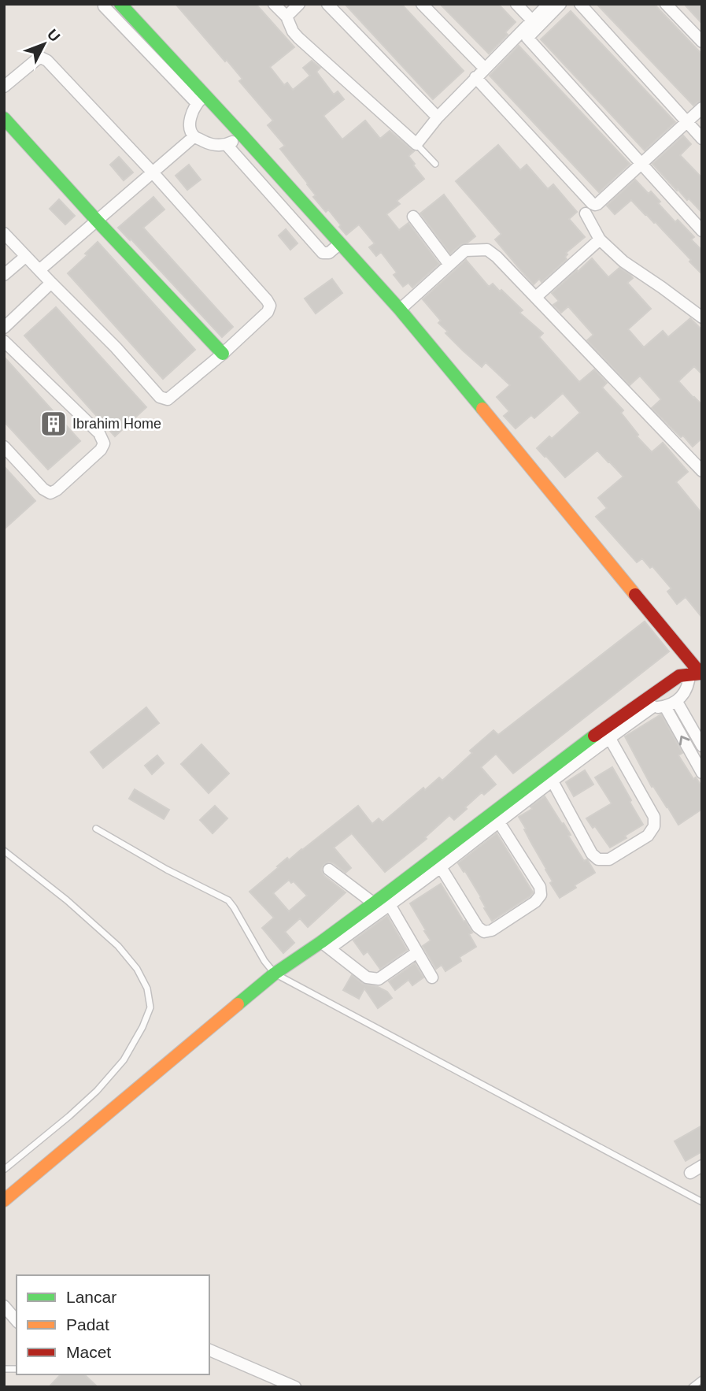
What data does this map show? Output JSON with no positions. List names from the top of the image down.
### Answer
{
  "places": {
    "building": ["Ibrahim Home"]
  },
  "legend": ["Lancar", "Padat", "Macet"],
  "north": "top right"
}
